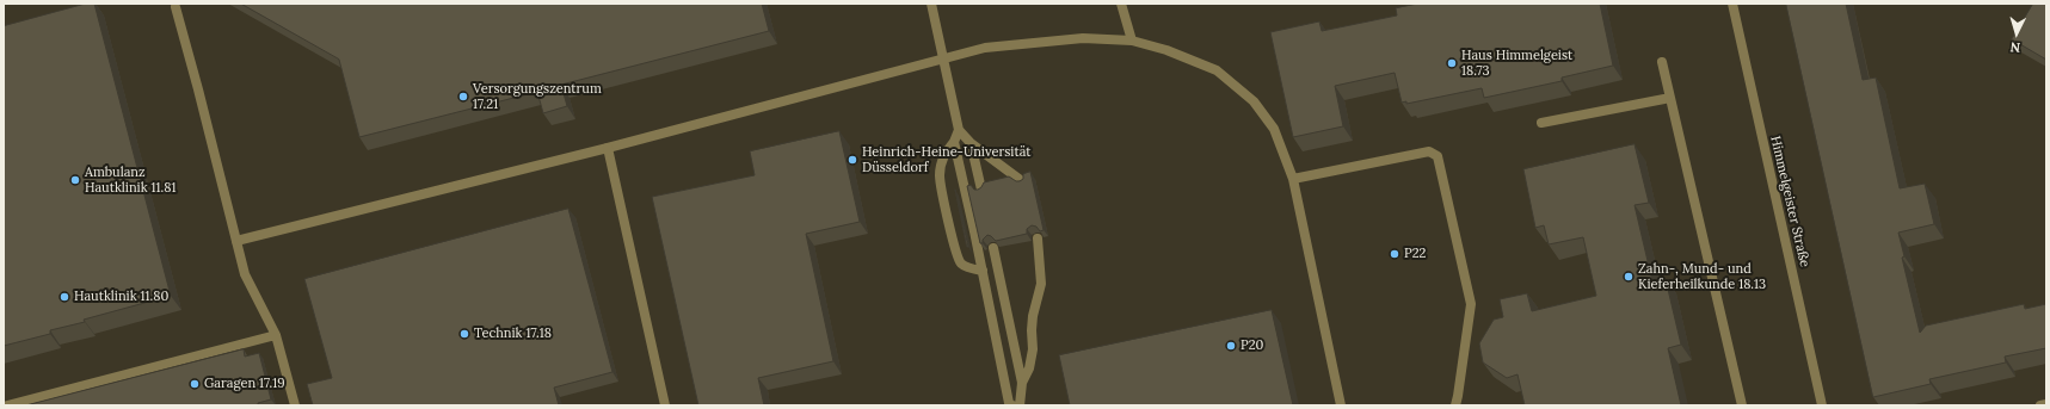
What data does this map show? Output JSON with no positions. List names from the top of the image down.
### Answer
{
  "streets": {
    "street": ["Himmelgeister Straße"]
  },
  "places": [
    "Haus Himmelgeist 18.73",
    "Versorgungszentrum 17.21",
    "Heinrich-Heine-Universität Düsseldorf",
    "Ambulanz Hautklinik 11.81",
    "P22",
    "Zahn-, Mund- und Kieferheilkunde 18.13",
    "Hautklinik 11.80",
    "Technik 17.18",
    "P20",
    "Garagen 17.19"
  ],
  "north": "bottom"
}
